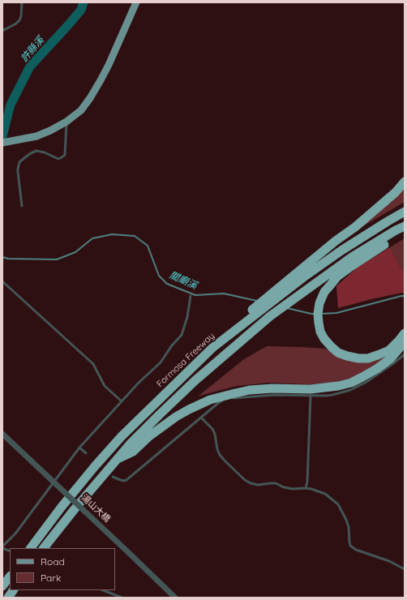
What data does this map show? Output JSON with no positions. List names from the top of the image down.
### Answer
{
  "streets": {
    "highway": ["Formosa Freeway"],
    "street": ["湯山大橋"]
  },
  "water": ["許縣溪", "關廟溪"],
  "legend": ["Road", "Park"]
}
